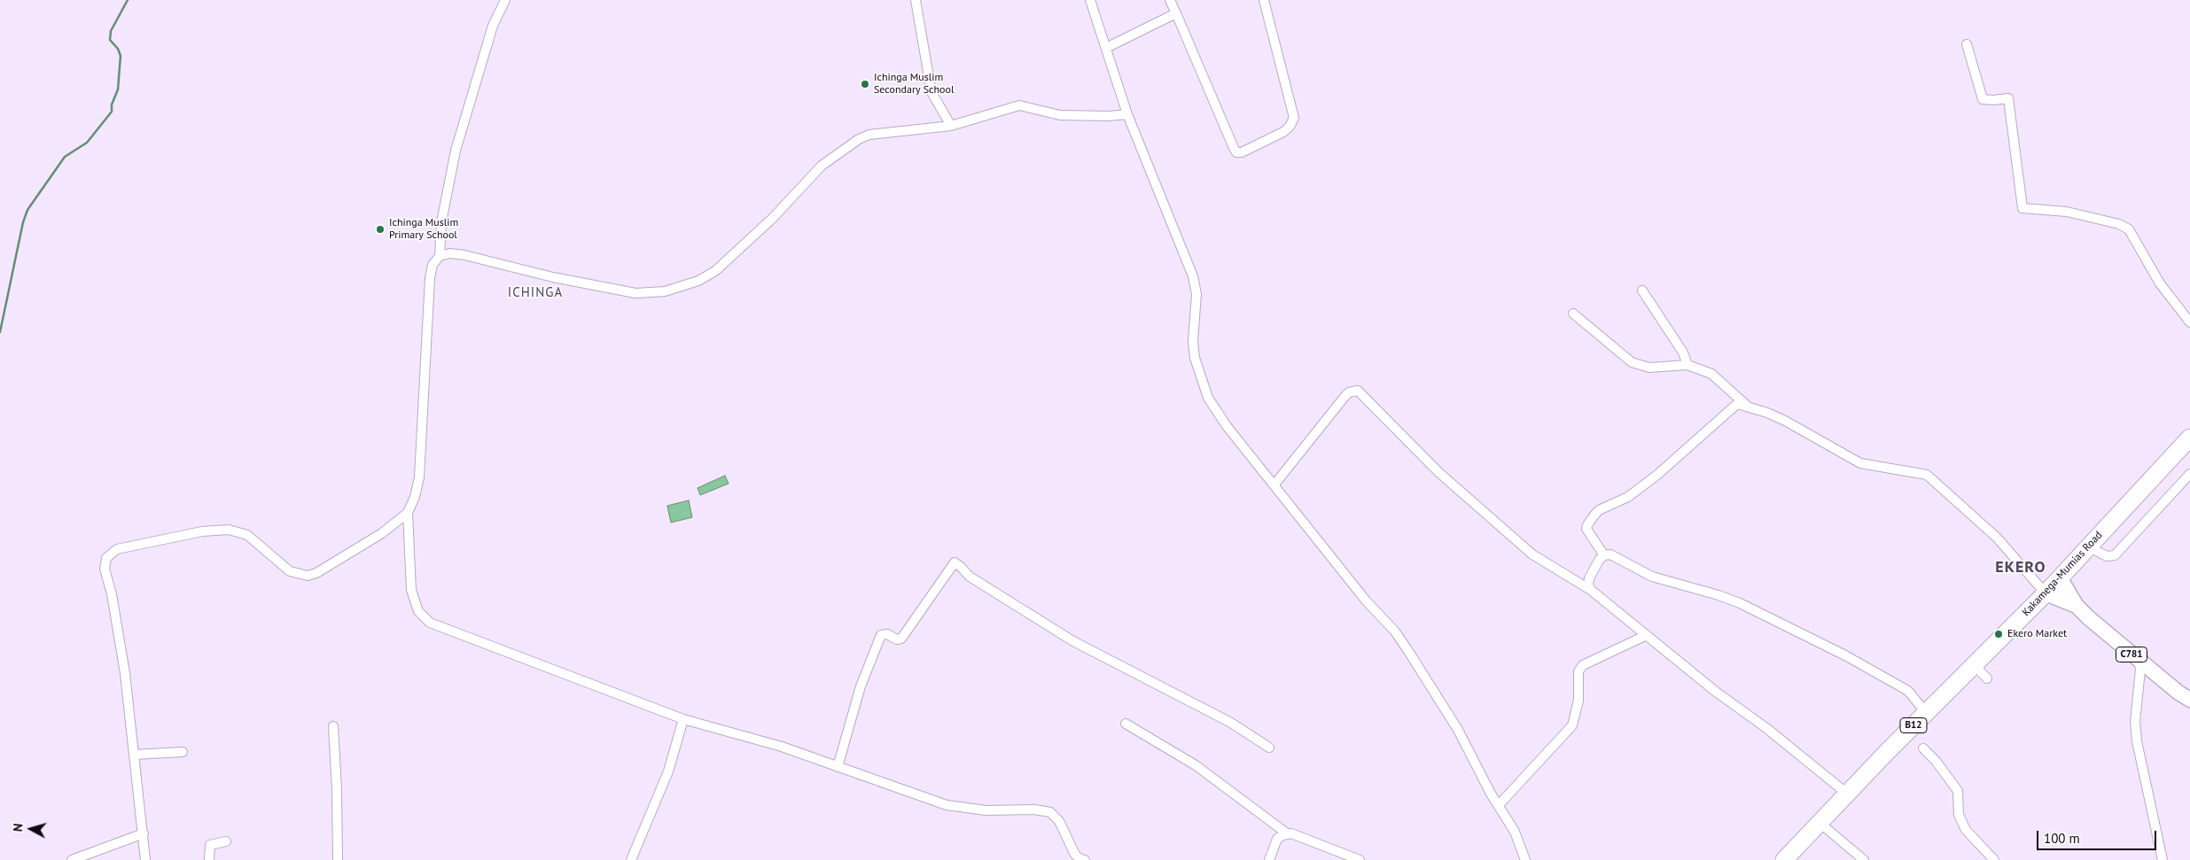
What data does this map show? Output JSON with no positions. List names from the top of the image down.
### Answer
{
  "streets": {
    "highway": ["Kakamega-Mumias Road", "B12"],
    "main road": ["C781"]
  },
  "crossings": [
    ["Kakamega-Mumias Road", "C781"]
  ],
  "districts": ["ICHINGA", "EKERO"],
  "places": ["Ichinga Muslim Secondary School", "Ichinga Muslim Primary School", "Ekero Market"],
  "scale_bar": "100 m",
  "north": "left"
}
